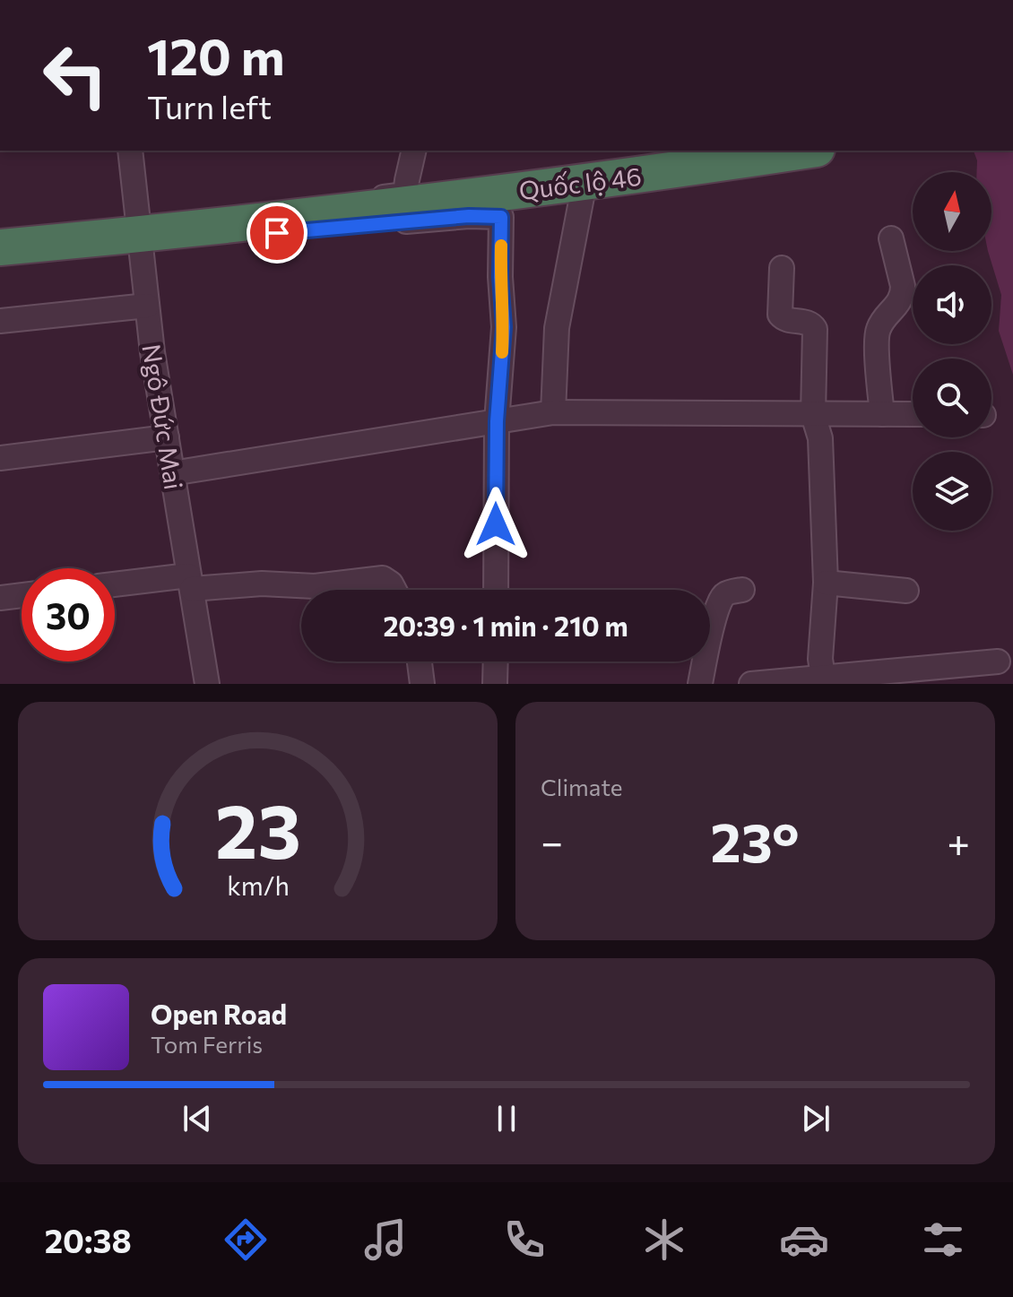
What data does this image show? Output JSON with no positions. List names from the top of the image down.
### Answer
{
  "streets": {
    "highway": ["Quốc lộ 46"],
    "street": ["Ngô Đức Mai"]
  },
  "crossings": [
    ["Quốc lộ 46", "Ngô Đức Mai"]
  ],
  "north": "top",
  "page": {
    "turn": ["120 m", "Turn left"],
    "limit": "30",
    "trip": "20:39 · 1 min · 210 m",
    "tile": "Climate",
    "heat": ["−", "23°", "+"],
    "song": ["Open Road", "Tom Ferris"],
    "tabs": "20:38",
    "gauge": ["23", "km/h"]
  }
}
